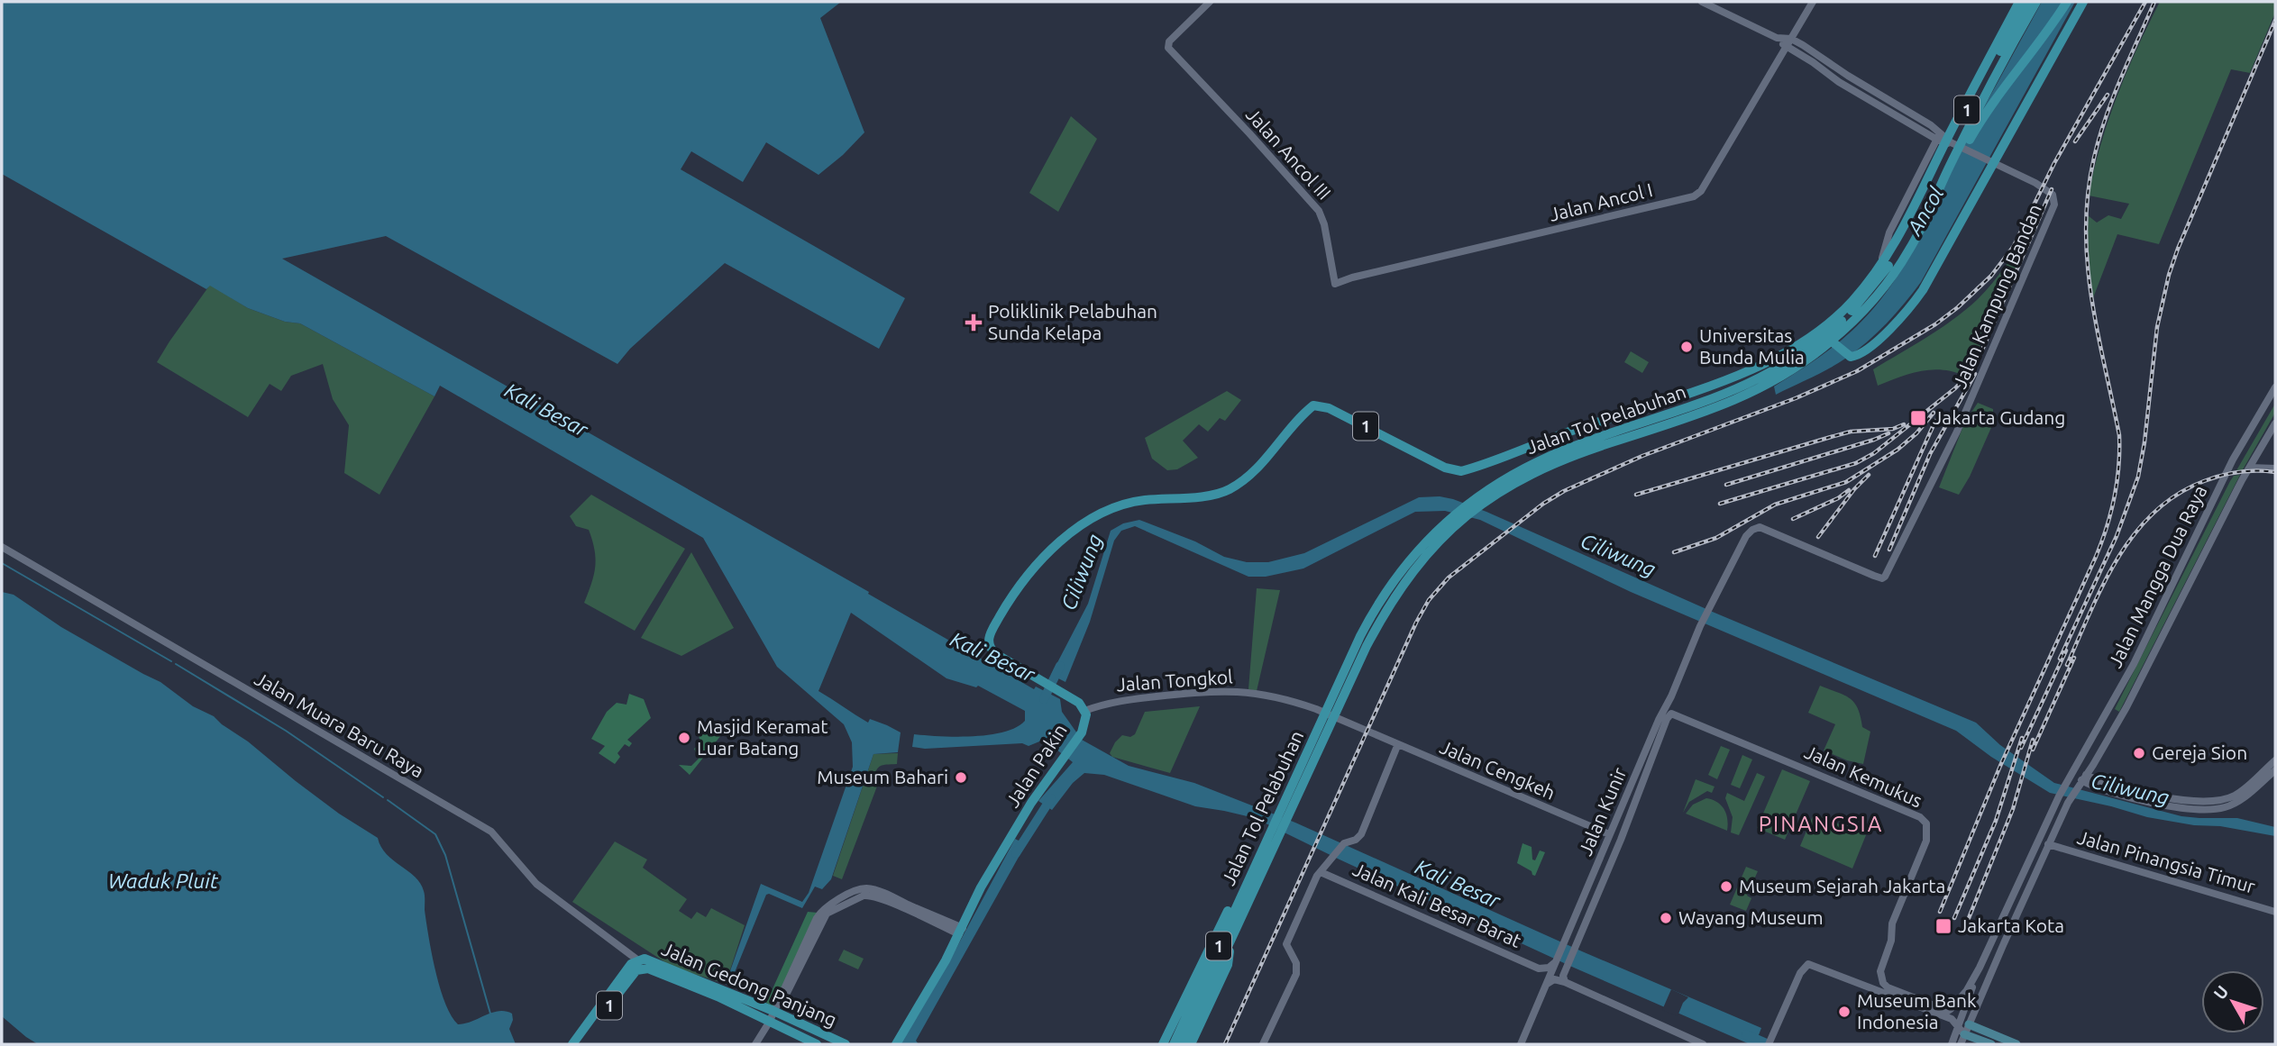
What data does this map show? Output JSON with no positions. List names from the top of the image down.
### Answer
{
  "streets": {
    "highway": [
      "1",
      "Jalan Tol Pelabuhan",
      "Jalan Pakin",
      "Jalan Gedong Panjang"
    ],
    "street": [
      "Jalan Ancol III",
      "Jalan Ancol I",
      "Jalan Kampung Bandan",
      "Jalan Mangga Dua Raya",
      "Jalan Tongkol",
      "Jalan Muara Baru Raya",
      "Jalan Cengkeh",
      "Jalan Kemukus",
      "Jalan Kunir",
      "Jalan Pinangsia Timur",
      "Jalan Kali Besar Barat"
    ]
  },
  "crossings": [
    ["1", "Jalan Kampung Bandan"],
    ["1", "Jalan Tongkol"],
    ["1", "Jalan Muara Baru Raya"],
    ["1", "Jalan Pakin"],
    ["1", "Jalan Gedong Panjang"],
    ["Jalan Ancol III", "Jalan Ancol I"],
    ["Jalan Kampung Bandan", "Jalan Kunir"],
    ["Jalan Mangga Dua Raya", "Jalan Pinangsia Timur"],
    ["Jalan Tongkol", "Jalan Pakin"],
    ["Jalan Tongkol", "Jalan Cengkeh"],
    ["Jalan Muara Baru Raya", "Jalan Gedong Panjang"],
    ["Jalan Cengkeh", "Jalan Kunir"],
    ["Jalan Kemukus", "Jalan Kunir"]
  ],
  "districts": ["PINANGSIA"],
  "water": [
    "Ancol",
    "Kali Besar",
    "Ciliwung",
    "Waduk Pluit"
  ],
  "places": {
    "health": ["Poliklinik Pelabuhan Sunda Kelapa"],
    "other": [
      "Universitas Bunda Mulia",
      "Masjid Keramat Luar Batang",
      "Gereja Sion",
      "Museum Bahari",
      "Museum Sejarah Jakarta",
      "Wayang Museum",
      "Museum Bank Indonesia"
    ],
    "transit": ["Jakarta Gudang", "Jakarta Kota"]
  },
  "north": "top left"
}
